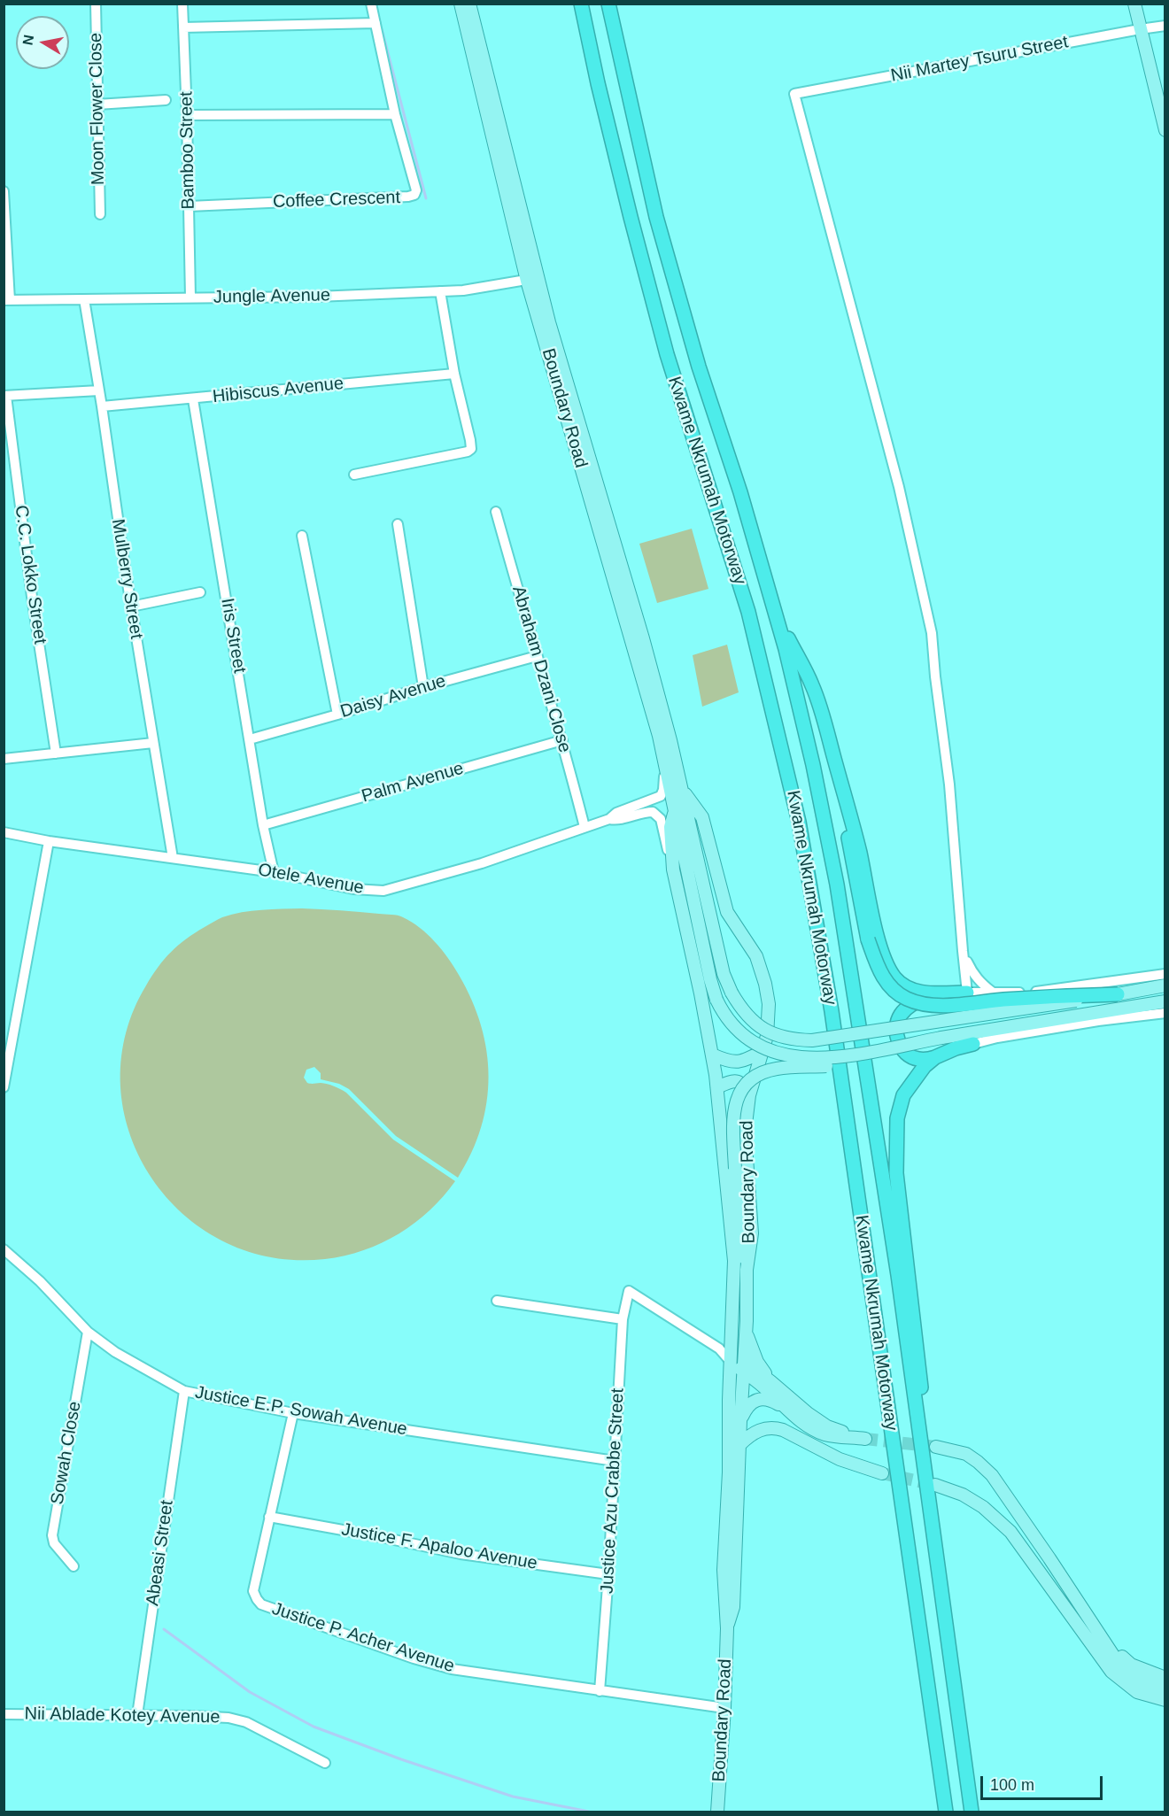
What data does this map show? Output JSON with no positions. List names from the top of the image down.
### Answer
{
  "streets": {
    "highway": ["Kwame Nkrumah Motorway"],
    "main road": ["Boundary Road"],
    "street": [
      "Nii Martey Tsuru Street",
      "Moon Flower Close",
      "Bamboo Street",
      "Coffee Crescent",
      "Jungle Avenue",
      "Hibiscus Avenue",
      "C.C. Lokko Street",
      "Mulberry Street",
      "Iris Street",
      "Abraham Dzani Close",
      "Daisy Avenue",
      "Palm Avenue",
      "Otele Avenue",
      "Justice E.P. Sowah Avenue",
      "Sowah Close",
      "Justice Azu Crabbe Street",
      "Justice F. Apaloo Avenue",
      "Abeasi Street",
      "Justice P. Acher Avenue",
      "Nii Ablade Kotey Avenue"
    ]
  },
  "crossings": [
    ["Bamboo Street", "Coffee Crescent"],
    ["Bamboo Street", "Jungle Avenue"],
    ["Jungle Avenue", "Boundary Road"],
    ["Jungle Avenue", "Mulberry Street"],
    ["Hibiscus Avenue", "Mulberry Street"],
    ["Hibiscus Avenue", "Iris Street"],
    ["Boundary Road", "Otele Avenue"],
    ["Boundary Road", "Justice Azu Crabbe Street"],
    ["Boundary Road", "Justice P. Acher Avenue"],
    ["Mulberry Street", "Otele Avenue"],
    ["Iris Street", "Daisy Avenue"],
    ["Iris Street", "Palm Avenue"],
    ["Iris Street", "Otele Avenue"],
    ["Abraham Dzani Close", "Daisy Avenue"],
    ["Abraham Dzani Close", "Palm Avenue"],
    ["Abraham Dzani Close", "Otele Avenue"],
    ["Justice E.P. Sowah Avenue", "Sowah Close"],
    ["Justice E.P. Sowah Avenue", "Justice Azu Crabbe Street"],
    ["Justice E.P. Sowah Avenue", "Abeasi Street"],
    ["Justice E.P. Sowah Avenue", "Justice P. Acher Avenue"],
    ["Justice Azu Crabbe Street", "Justice F. Apaloo Avenue"],
    ["Justice Azu Crabbe Street", "Justice P. Acher Avenue"],
    ["Justice F. Apaloo Avenue", "Justice P. Acher Avenue"],
    ["Abeasi Street", "Nii Ablade Kotey Avenue"]
  ],
  "scale_bar": "100 m",
  "north": "left"
}
